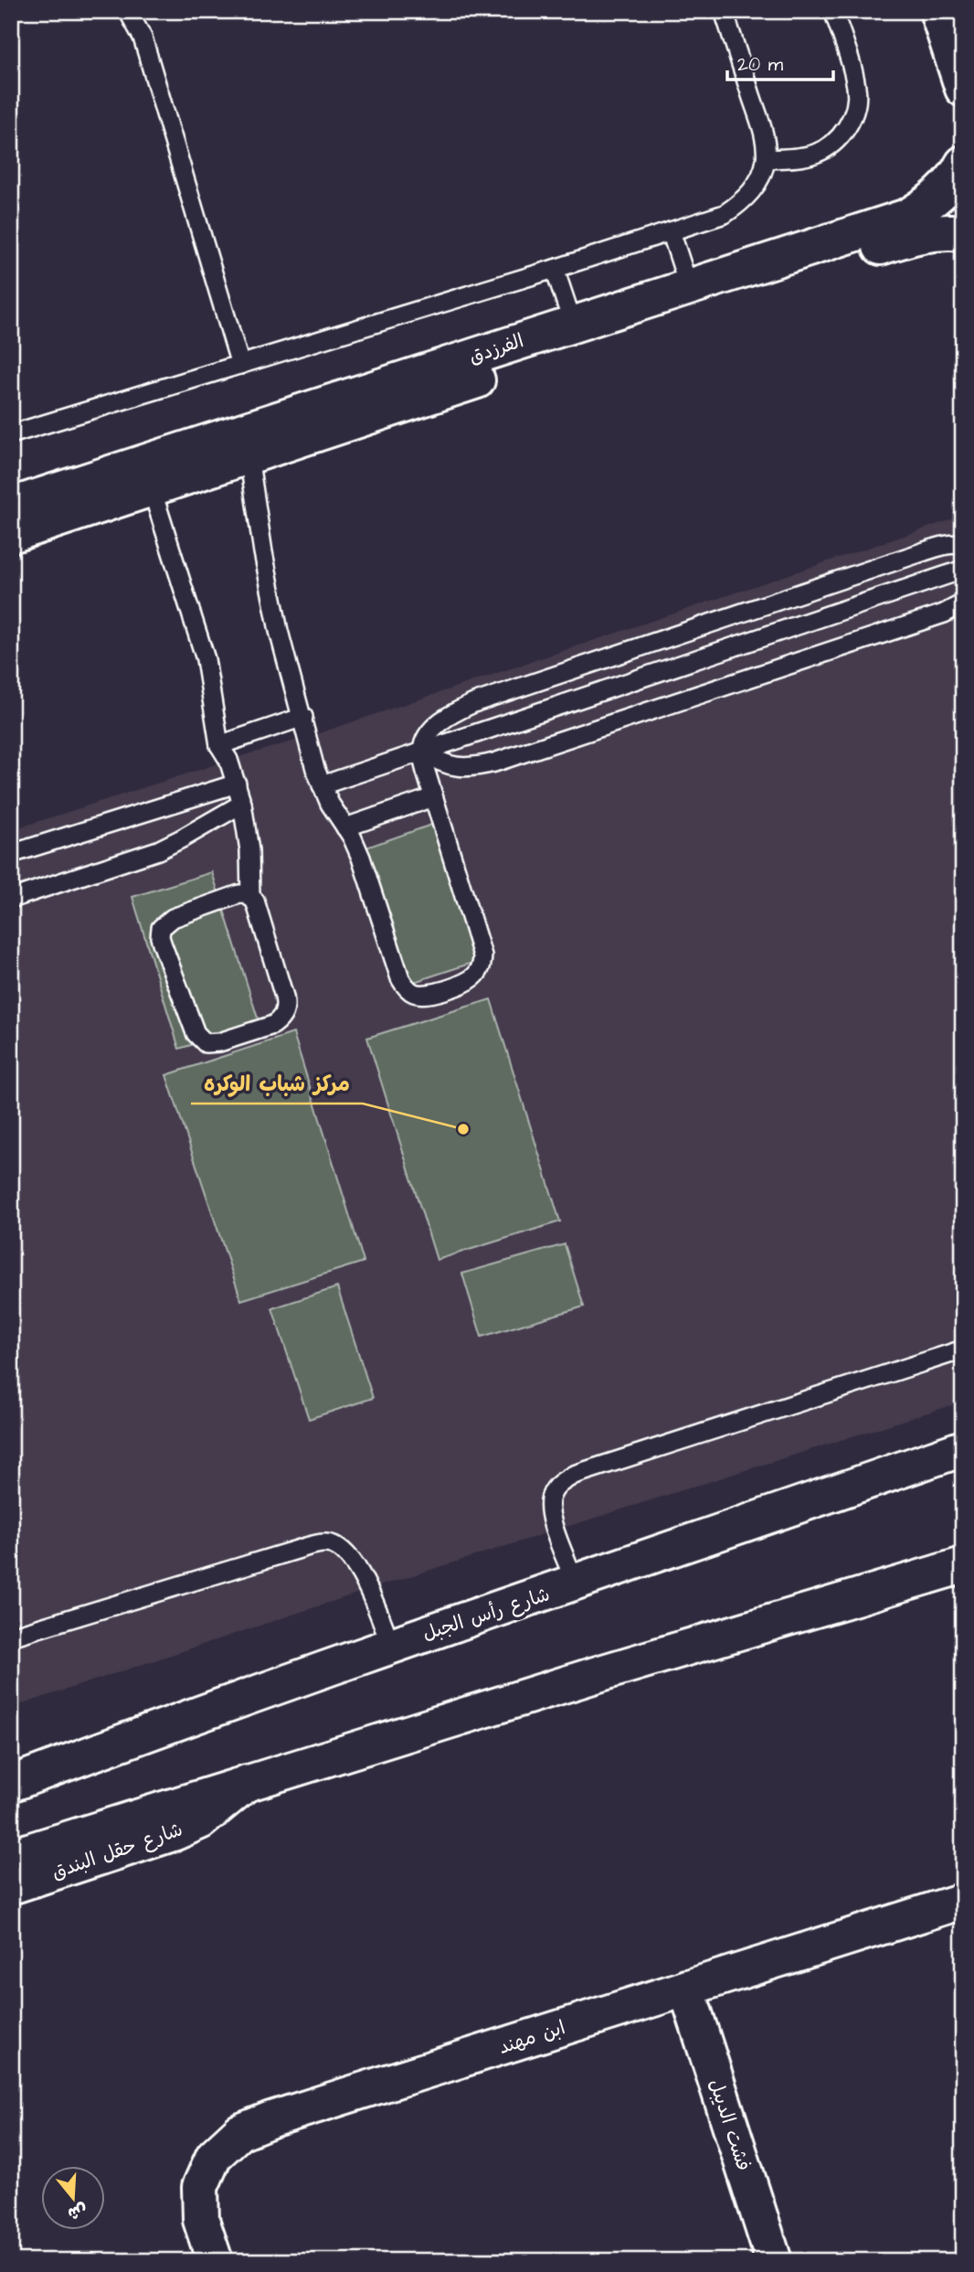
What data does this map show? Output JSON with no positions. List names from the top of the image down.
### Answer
{
  "streets": {
    "street": [
      "الفرزدق",
      "شارع رأس الجبل",
      "شارع حقل البندق",
      "ابن مهند",
      "فشت الديبل"
    ]
  },
  "crossings": [
    ["ابن مهند", "فشت الديبل"]
  ],
  "places": ["مركز شباب الوكره"],
  "scale_bar": "20 m",
  "north": "bottom"
}
